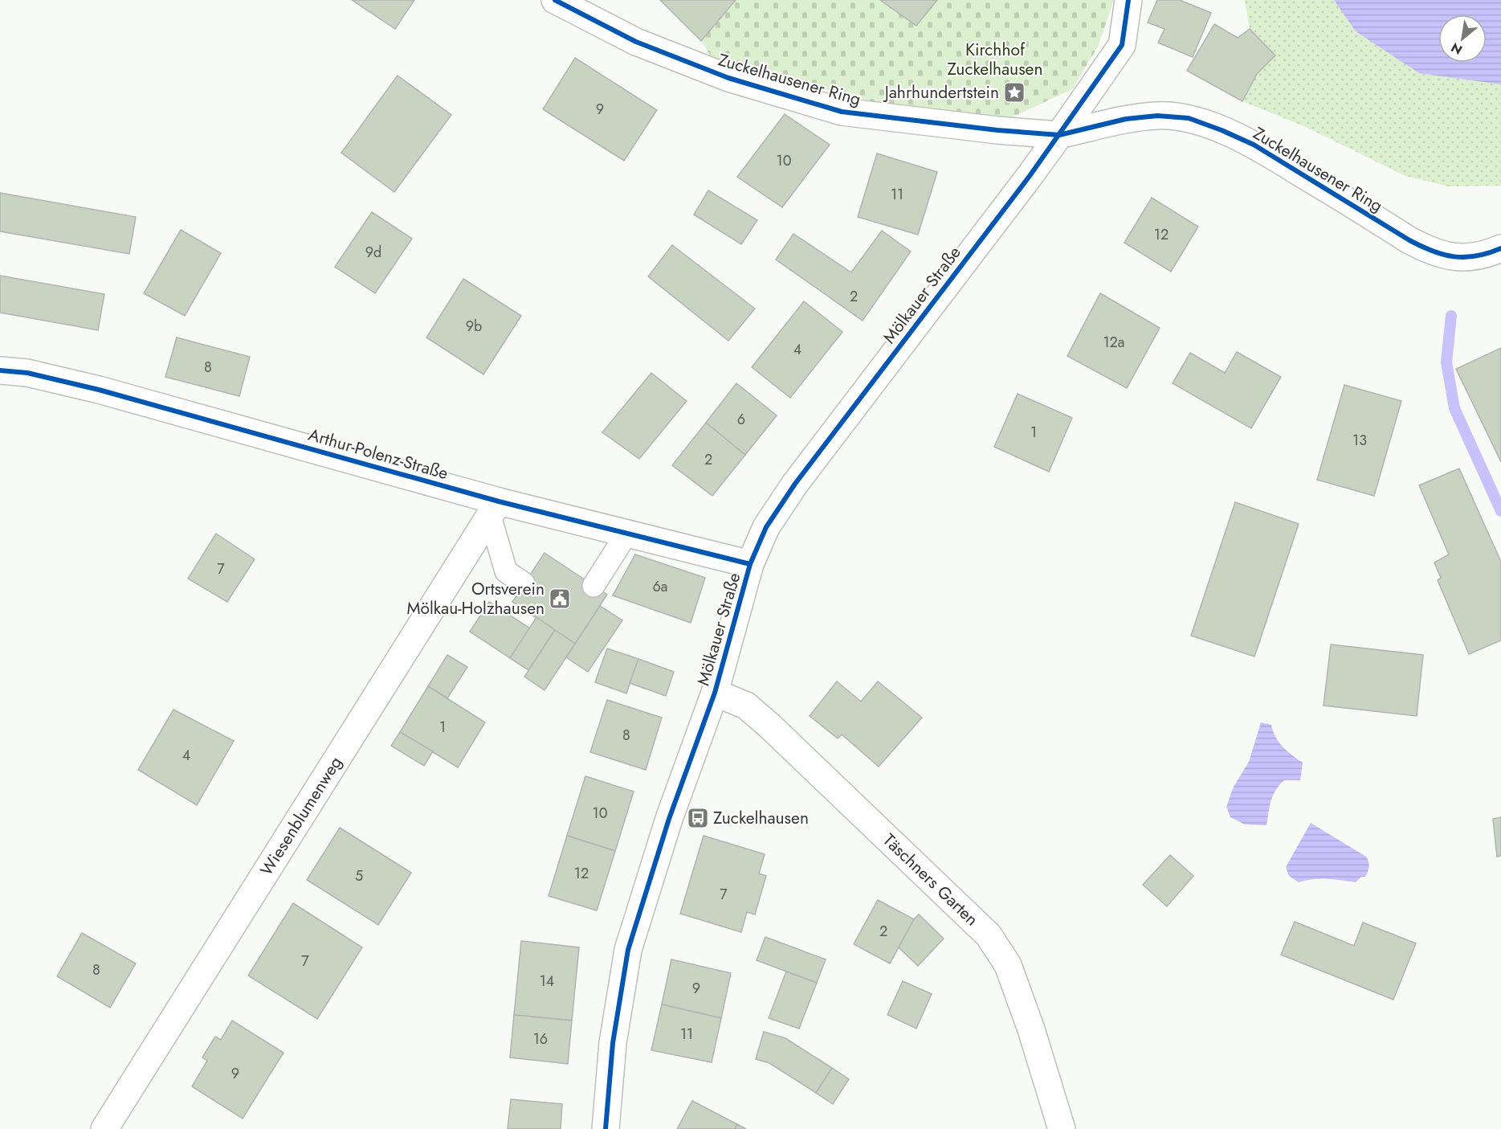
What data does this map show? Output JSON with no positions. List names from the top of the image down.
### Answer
{
  "streets": {
    "street": [
      "Zuckelhausener Ring",
      "Mölkauer Straße",
      "Arthur-Polenz-Straße",
      "Wiesenblumenweg",
      "Täschners Garten"
    ]
  },
  "crossings": [
    ["Zuckelhausener Ring", "Mölkauer Straße"],
    ["Mölkauer Straße", "Arthur-Polenz-Straße"],
    ["Mölkauer Straße", "Täschners Garten"],
    ["Arthur-Polenz-Straße", "Wiesenblumenweg"]
  ],
  "parks": ["Kirchhof Zuckelhausen"],
  "places": {
    "place": ["Jahrhundertstein"],
    "public building": ["Ortsverein Mölkau-Holzhausen"],
    "bus stop": ["Zuckelhausen"]
  },
  "house_numbers": [
    "9",
    "10",
    "11",
    "12",
    "9d",
    "2",
    "9b",
    "12a",
    "4",
    "8",
    "6",
    "1",
    "13",
    "2",
    "7",
    "6a",
    "1",
    "8",
    "4",
    "10",
    "12",
    "5",
    "7",
    "2",
    "7",
    "8",
    "14",
    "9",
    "11",
    "16",
    "9"
  ],
  "north": "bottom left"
}
